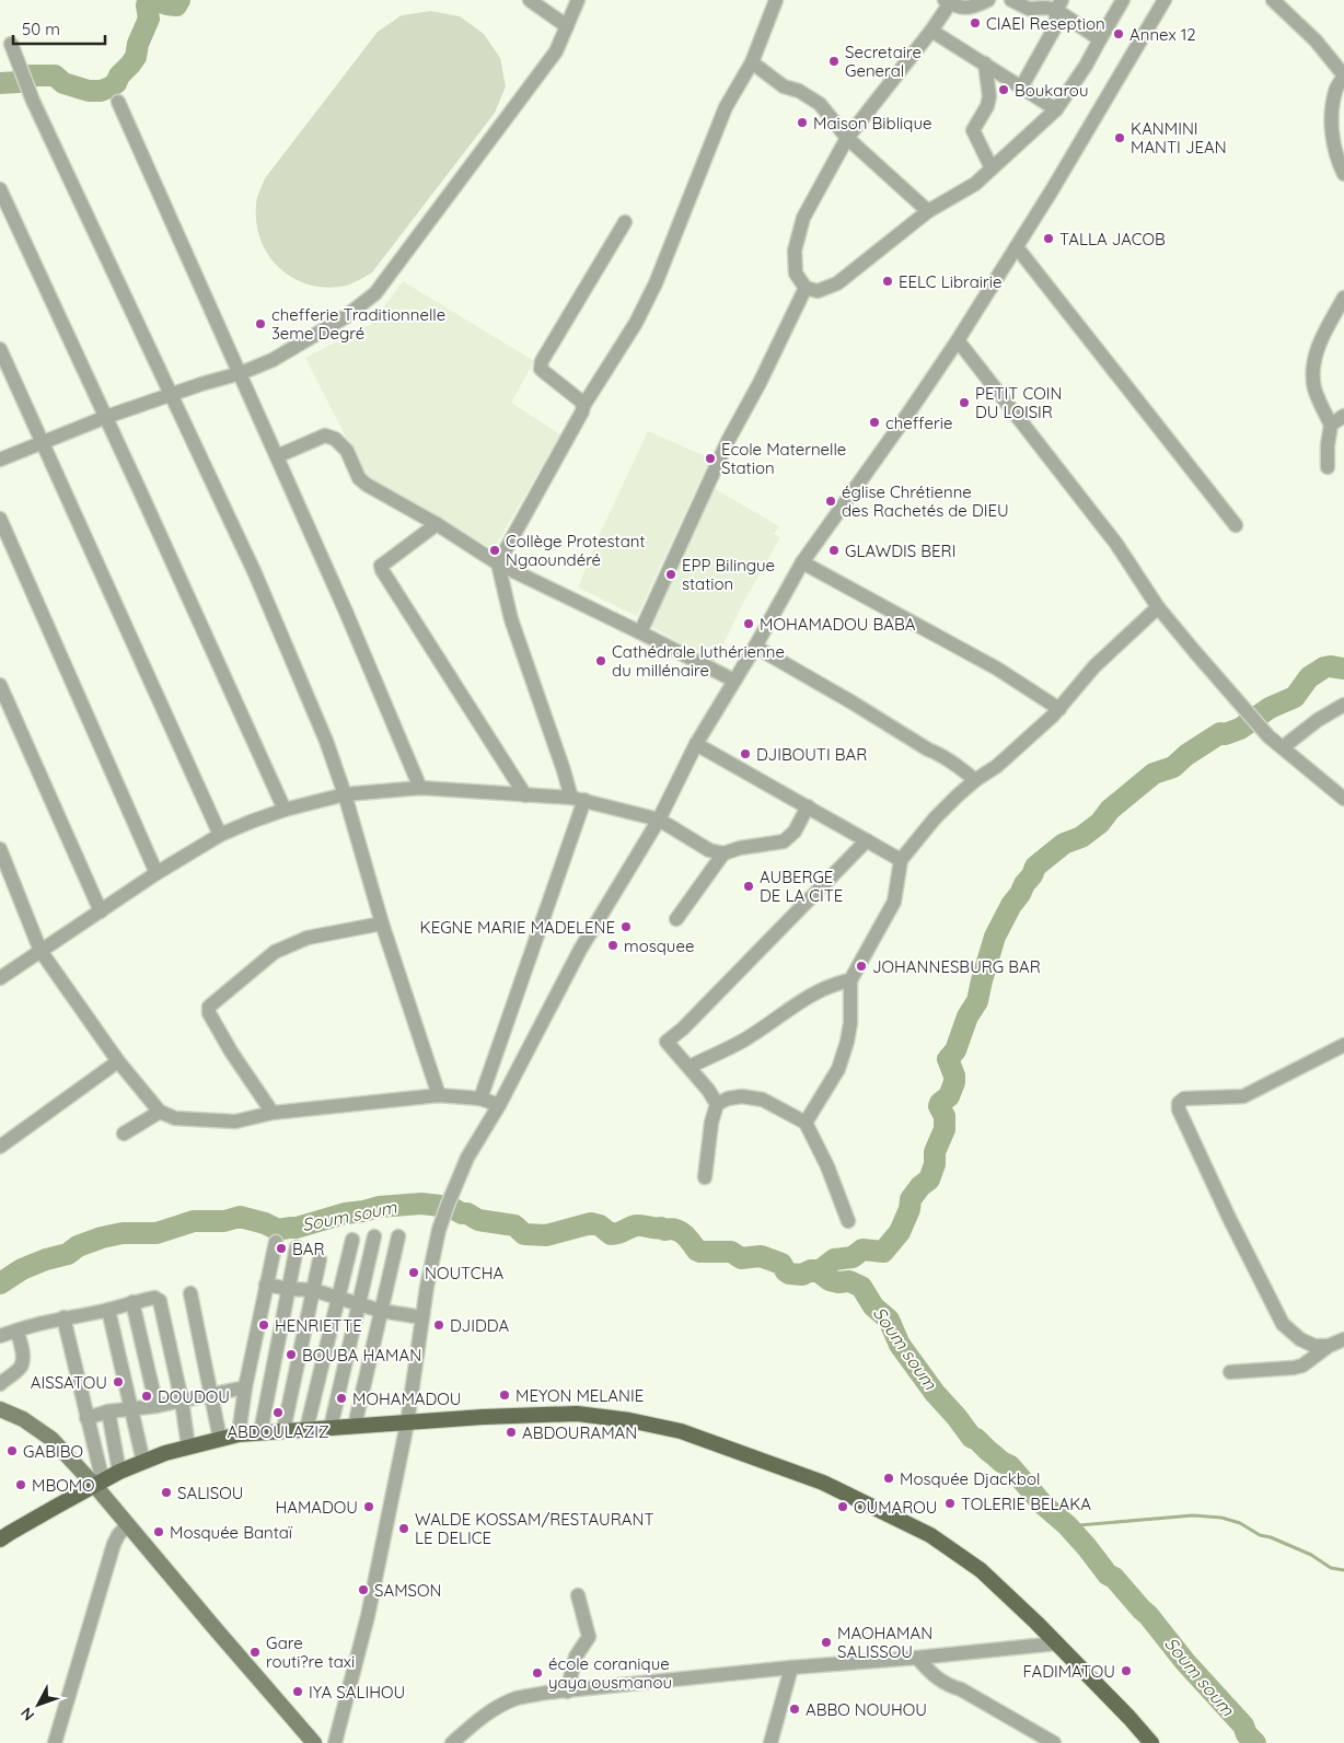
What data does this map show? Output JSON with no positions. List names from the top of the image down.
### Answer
{
  "water": ["Soum soum"],
  "places": [
    "CIAEI Reseption",
    "Annex 12",
    "Secretaire General",
    "Boukarou",
    "Maison Biblique",
    "KANMINI MANTI JEAN",
    "TALLA JACOB",
    "EELC Librairie",
    "chefferie Traditionnelle 3eme Degré",
    "PETIT COIN DU LOISIR",
    "chefferie",
    "Ecole Maternelle Station",
    "église Chrétienne des Rachetés de DIEU",
    "Collège Protestant Ngaoundéré",
    "GLAWDIS BERI",
    "EPP Bilingue station",
    "MOHAMADOU BABA",
    "Cathédrale luthérienne du millénaire",
    "DJIBOUTI BAR",
    "AUBERGE DE LA CITE",
    "KEGNE MARIE MADELENE",
    "mosquee",
    "JOHANNESBURG BAR",
    "BAR",
    "NOUTCHA",
    "HENRIETTE",
    "DJIDDA",
    "BOUBA HAMAN",
    "AISSATOU",
    "MEYON MELANIE",
    "DOUDOU",
    "MOHAMADOU",
    "ABDOULAZIZ",
    "ABDOURAMAN",
    "GABIBO",
    "Mosquée Djackbol",
    "MBOMO",
    "SALISOU",
    "TOLERIE BELAKA",
    "HAMADOU",
    "OUMAROU",
    "WALDE KOSSAM/RESTAURANT LE DELICE",
    "Mosquée Bantaï",
    "SAMSON",
    "MAOHAMAN SALISSOU",
    "Gare routi?re taxi",
    "FADIMATOU",
    "école coranique yaya ousmanou",
    "IYA SALIHOU",
    "ABBO NOUHOU"
  ],
  "scale_bar": "50 m",
  "north": "bottom left"
}
